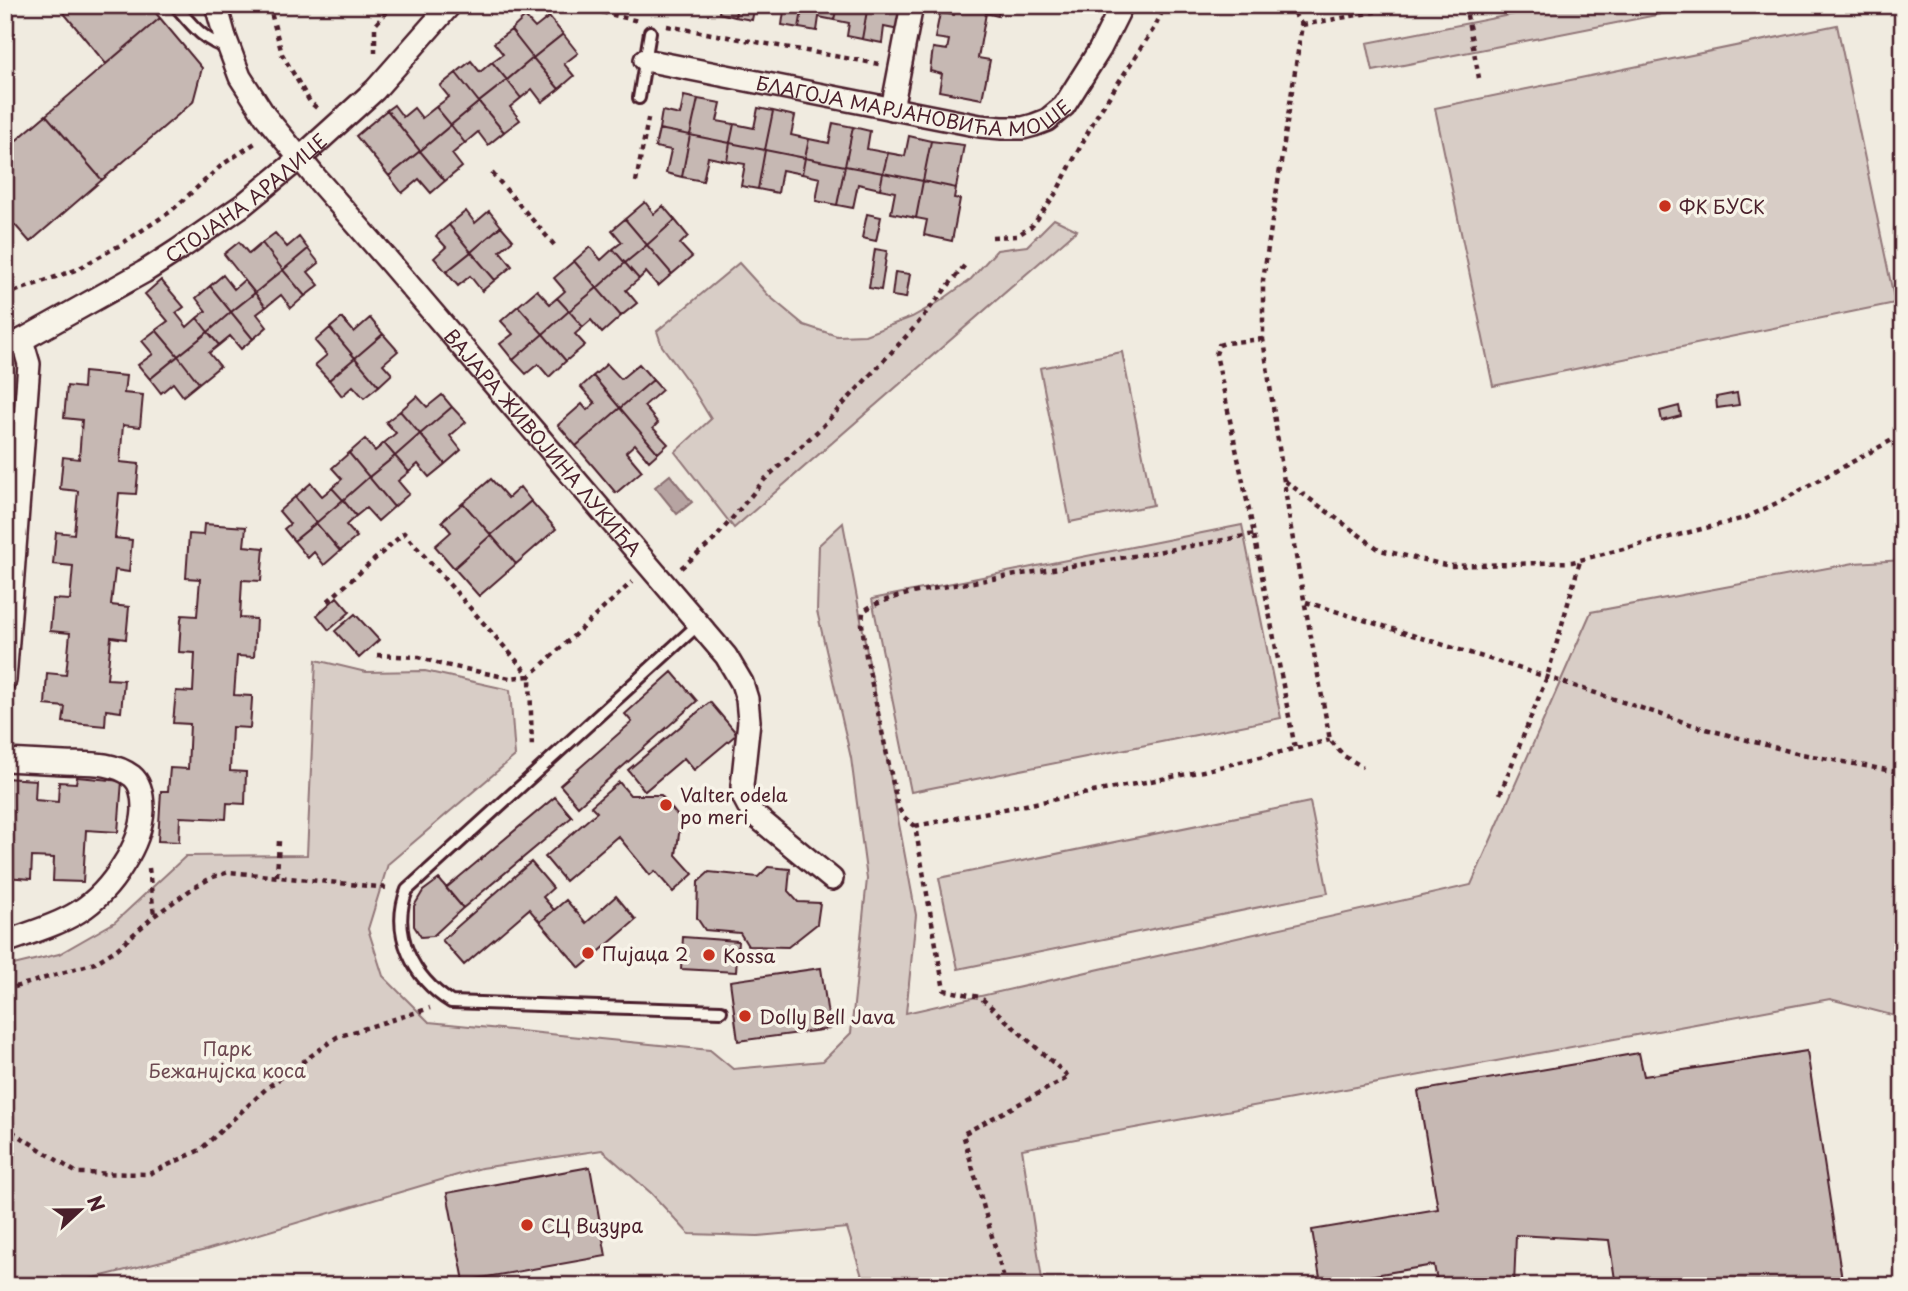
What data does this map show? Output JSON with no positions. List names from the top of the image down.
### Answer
{
  "streets": {
    "street": ["БЛАГОЈА МАРЈАНОВИЋА МОШЕ", "СТОЈАНА АРАЛИЦЕ", "ВАЈАРА ЖИВОЈИНА ЛУКИЋА"]
  },
  "crossings": [
    ["СТОЈАНА АРАЛИЦЕ", "ВАЈАРА ЖИВОЈИНА ЛУКИЋА"]
  ],
  "parks": ["Парк Бежанијска коса"],
  "places": [
    "ФК БУСК",
    "Valter odela po meri",
    "Пијаца 2",
    "Kossa",
    "Dolly Bell Java",
    "СЦ Визура"
  ],
  "north": "right"
}
